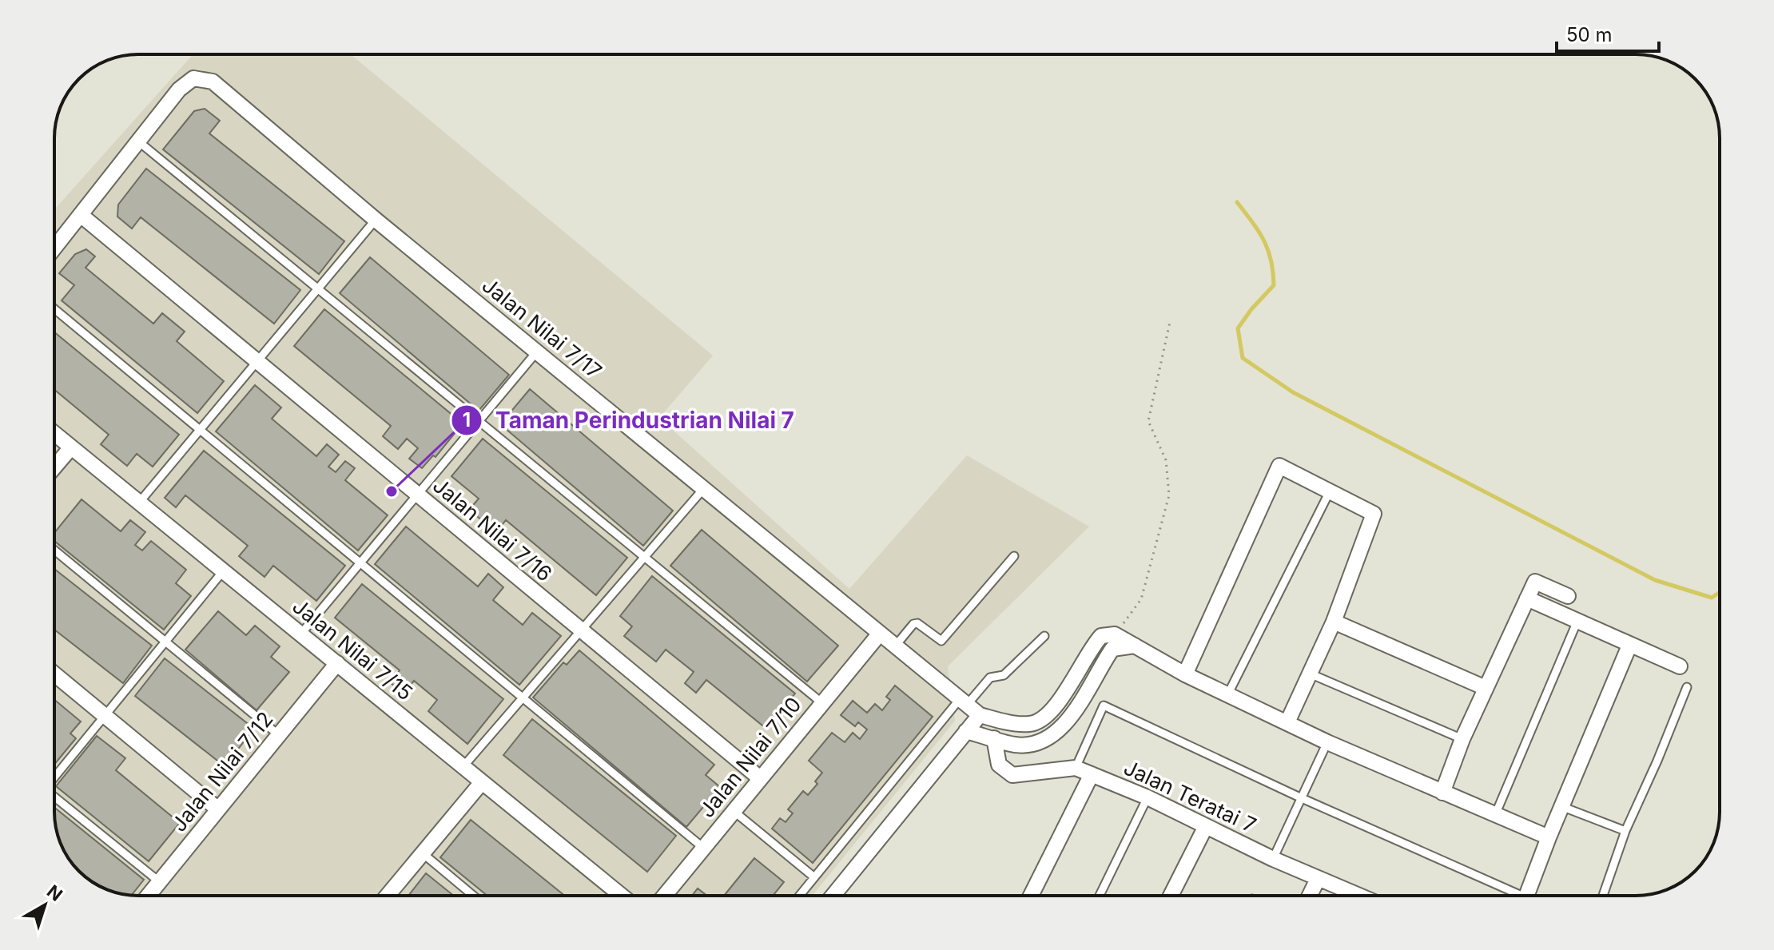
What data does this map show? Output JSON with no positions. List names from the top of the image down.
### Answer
{
  "streets": {
    "street": [
      "Jalan Nilai 7/17",
      "Jalan Nilai 7/16",
      "Jalan Nilai 7/15",
      "Jalan Nilai 7/10",
      "Jalan Nilai 7/12",
      "Jalan Teratai 7"
    ]
  },
  "crossings": [
    ["Jalan Nilai 7/17", "Jalan Nilai 7/10"],
    ["Jalan Nilai 7/16", "Jalan Nilai 7/10"],
    ["Jalan Nilai 7/15", "Jalan Nilai 7/12"]
  ],
  "places": ["Taman Perindustrian Nilai 7"],
  "scale_bar": "50 m",
  "north": "top right"
}
